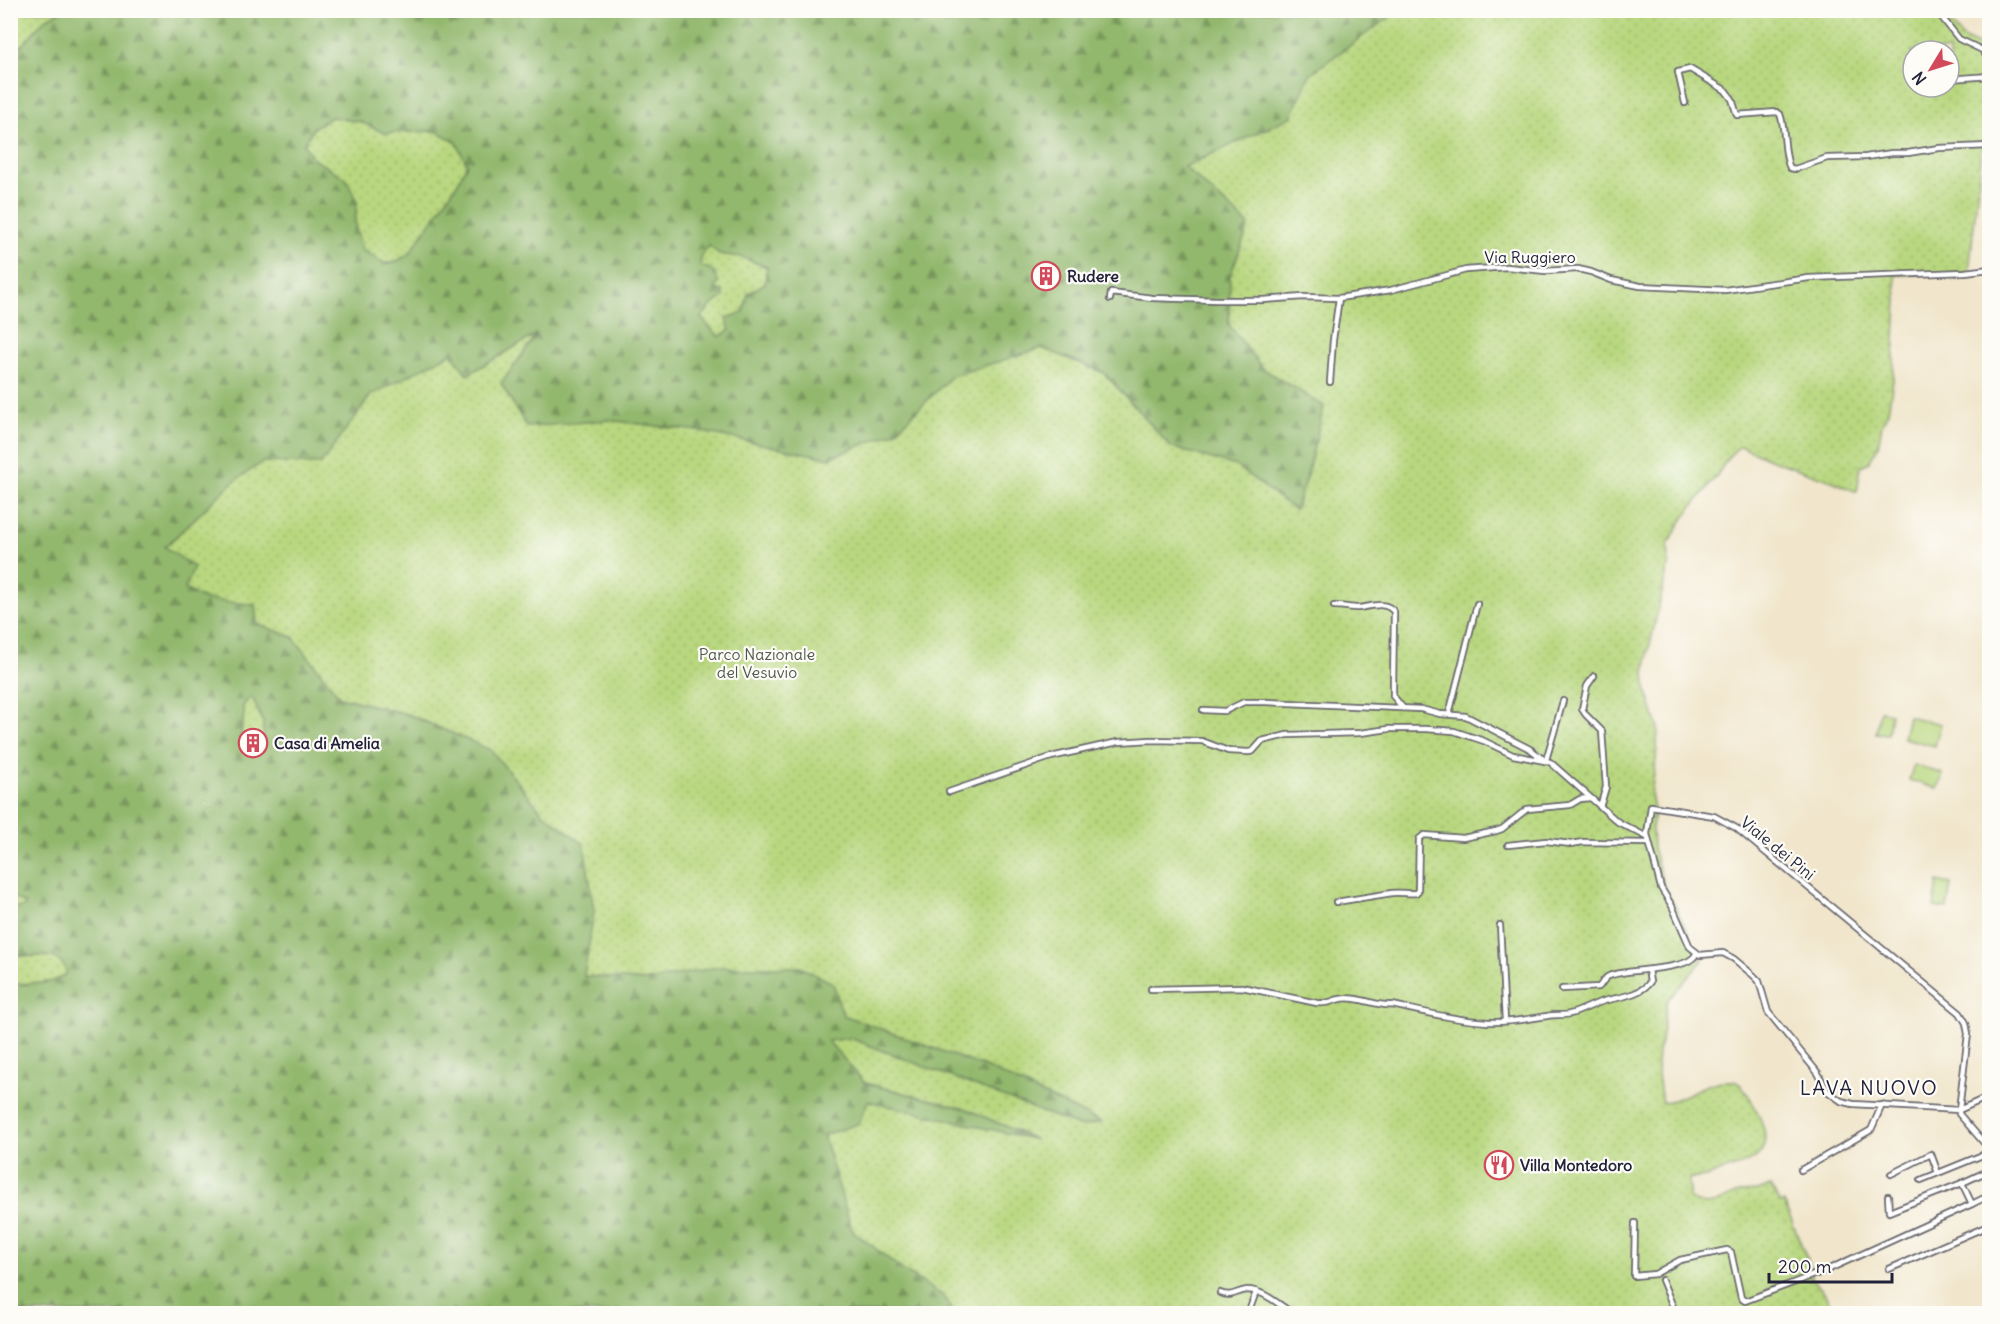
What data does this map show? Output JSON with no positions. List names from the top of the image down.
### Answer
{
  "streets": {
    "street": ["Via Ruggiero", "Viale dei Pini"]
  },
  "districts": ["LAVA NUOVO"],
  "parks": ["Parco Nazionale del Vesuvio"],
  "places": {
    "building": ["Rudere", "Casa di Amelia"],
    "restaurant": ["Villa Montedoro"]
  },
  "scale_bar": "200 m",
  "north": "bottom left"
}
